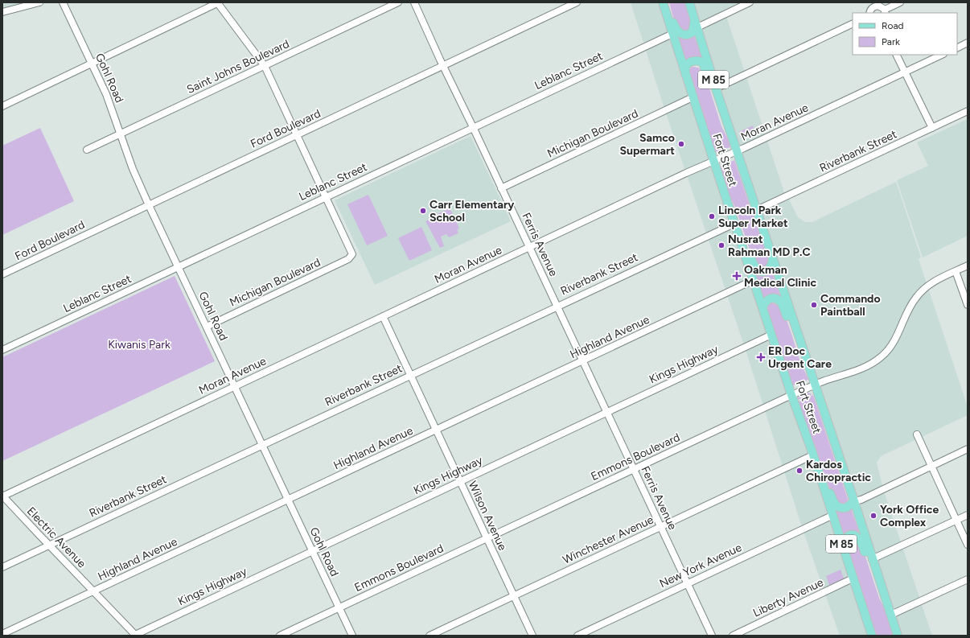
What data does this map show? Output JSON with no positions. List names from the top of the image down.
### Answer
{
  "streets": {
    "main road": ["M 85", "Fort Street"],
    "street": [
      "Saint Johns Boulevard",
      "Leblanc Street",
      "Gohl Road",
      "Moran Avenue",
      "Ford Boulevard",
      "Michigan Boulevard",
      "Riverbank Street",
      "Ferris Avenue",
      "Highland Avenue",
      "Kings Highway",
      "Emmons Boulevard",
      "Wilson Avenue",
      "Electric Avenue",
      "Winchester Avenue",
      "New York Avenue",
      "Liberty Avenue"
    ]
  },
  "crossings": [
    ["Saint Johns Boulevard", "Gohl Road"],
    ["Leblanc Street", "Gohl Road"],
    ["Leblanc Street", "Michigan Boulevard"],
    ["Leblanc Street", "Fort Street"],
    ["Leblanc Street", "Ferris Avenue"],
    ["Gohl Road", "Moran Avenue"],
    ["Gohl Road", "Ford Boulevard"],
    ["Gohl Road", "Michigan Boulevard"],
    ["Gohl Road", "Riverbank Street"],
    ["Gohl Road", "Highland Avenue"],
    ["Gohl Road", "Kings Highway"],
    ["Gohl Road", "Emmons Boulevard"],
    ["Moran Avenue", "Fort Street"],
    ["Moran Avenue", "Ferris Avenue"],
    ["Moran Avenue", "Wilson Avenue"],
    ["Moran Avenue", "Electric Avenue"],
    ["Ford Boulevard", "Ferris Avenue"],
    ["Michigan Boulevard", "Fort Street"],
    ["Michigan Boulevard", "Ferris Avenue"],
    ["Riverbank Street", "Fort Street"],
    ["Riverbank Street", "Ferris Avenue"],
    ["Riverbank Street", "Wilson Avenue"],
    ["Riverbank Street", "Electric Avenue"],
    ["Fort Street", "Highland Avenue"],
    ["Fort Street", "Kings Highway"],
    ["Fort Street", "Emmons Boulevard"],
    ["Fort Street", "Winchester Avenue"],
    ["Fort Street", "New York Avenue"],
    ["Fort Street", "Liberty Avenue"],
    ["Ferris Avenue", "Highland Avenue"],
    ["Ferris Avenue", "Kings Highway"],
    ["Ferris Avenue", "Emmons Boulevard"],
    ["Ferris Avenue", "Winchester Avenue"],
    ["Ferris Avenue", "New York Avenue"],
    ["Highland Avenue", "Wilson Avenue"],
    ["Highland Avenue", "Electric Avenue"],
    ["Kings Highway", "Wilson Avenue"],
    ["Kings Highway", "Electric Avenue"],
    ["Emmons Boulevard", "Wilson Avenue"],
    ["Wilson Avenue", "Winchester Avenue"]
  ],
  "parks": ["Kiwanis Park"],
  "places": {
    "other": [
      "Samco Supermart",
      "Carr Elementary School",
      "Lincoln Park Super Market",
      "Nusrat Rahman MD P.C",
      "Commando Paintball",
      "Kardos Chiropractic",
      "York Office Complex"
    ],
    "health": ["Oakman Medical Clinic", "ER Doc Urgent Care"]
  },
  "legend": ["Road", "Park"]
}
